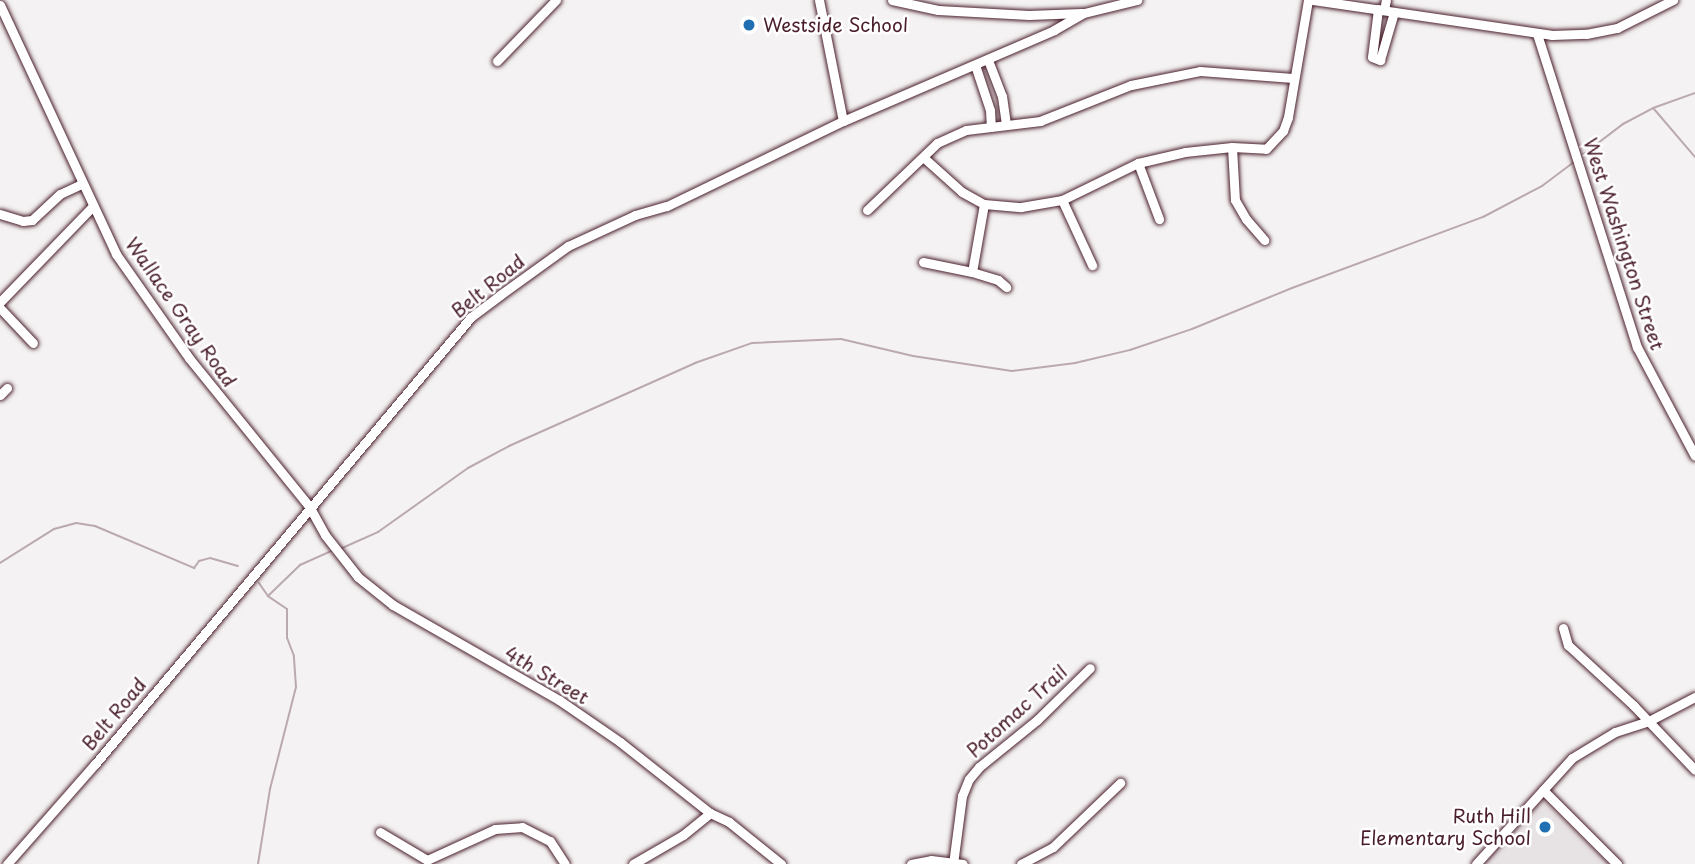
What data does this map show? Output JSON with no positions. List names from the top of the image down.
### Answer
{
  "streets": {
    "street": [
      "West Washington Street",
      "Belt Road",
      "Wallace Gray Road",
      "4th Street",
      "Potomac Trail"
    ]
  },
  "crossings": [
    ["Belt Road", "Wallace Gray Road"],
    ["Belt Road", "4th Street"],
    ["Wallace Gray Road", "4th Street"]
  ],
  "places": ["Westside School", "Ruth Hill Elementary School"]
}
